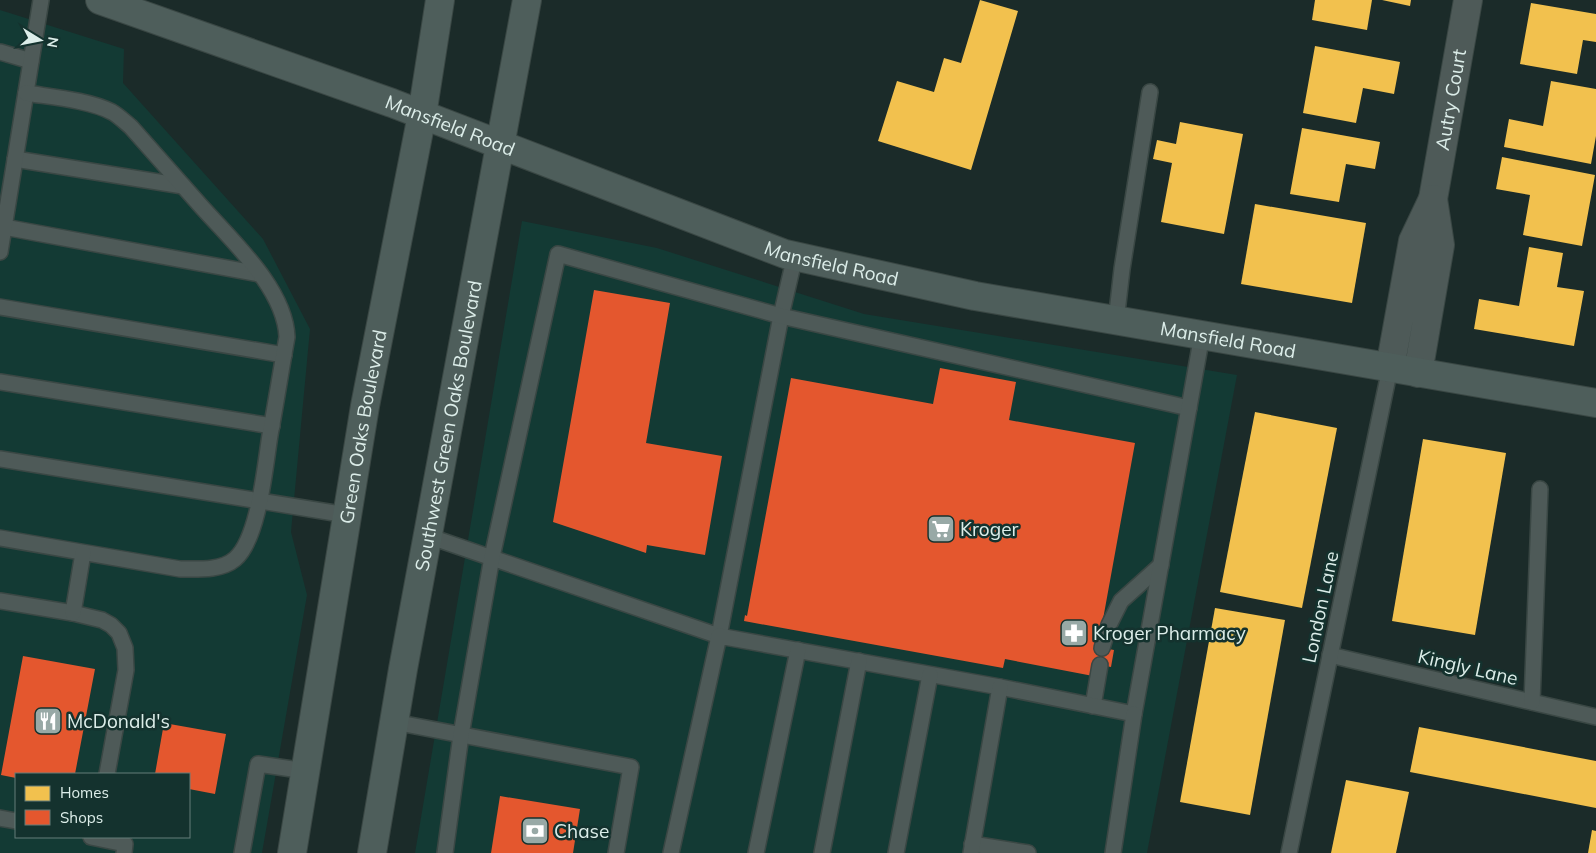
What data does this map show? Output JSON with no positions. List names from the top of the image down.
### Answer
{
  "streets": {
    "main road": ["Mansfield Road", "Green Oaks Boulevard", "Southwest Green Oaks Boulevard"],
    "street": ["Autry Court"],
    "lane": ["London Lane", "Kingly Lane"]
  },
  "crossings": [
    ["Autry Court", "Mansfield Road"],
    ["Autry Court", "London Lane"],
    ["Mansfield Road", "Green Oaks Boulevard"],
    ["Mansfield Road", "Southwest Green Oaks Boulevard"],
    ["Mansfield Road", "London Lane"],
    ["London Lane", "Kingly Lane"]
  ],
  "places": {
    "supermarket": ["Kroger"],
    "pharmacy": ["Kroger Pharmacy"],
    "restaurant": ["McDonald's"],
    "bank": ["Chase"]
  },
  "legend": ["Homes", "Shops"],
  "north": "right"
}
